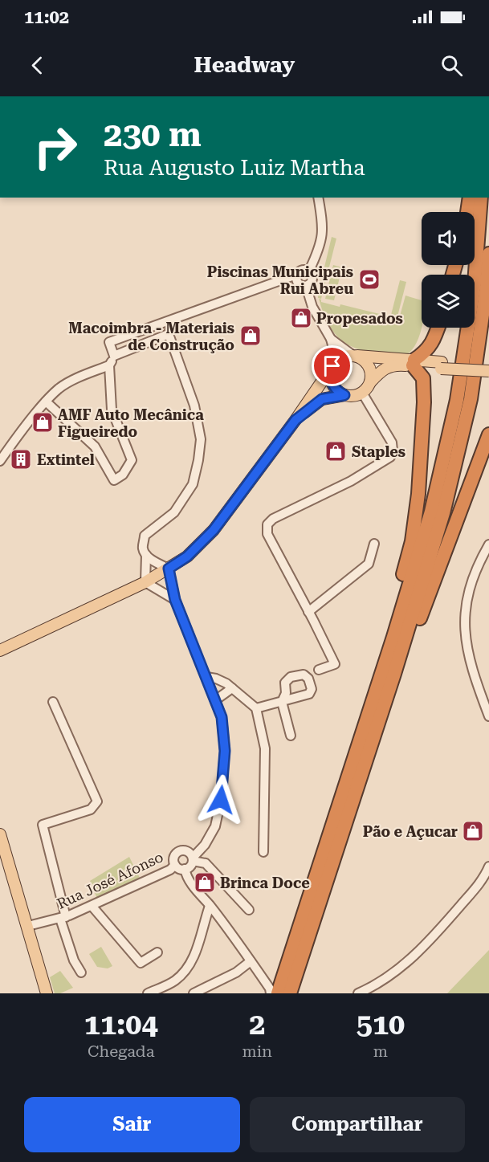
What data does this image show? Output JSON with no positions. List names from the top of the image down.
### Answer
{
  "streets": {
    "street": ["Rua José Afonso"]
  },
  "places": {
    "sports": ["Piscinas Municipais Rui Abreu"],
    "shop": [
      "Propesados",
      "Macoimbra - Materiais de Construção",
      "AMF Auto Mecânica Figueiredo",
      "Staples",
      "Pão e Açucar",
      "Brinca Doce"
    ],
    "building": ["Extintel"]
  },
  "page": {
    "status": "11:02",
    "header": "Headway",
    "turn": ["230 m", "Rua Augusto Luiz Martha"],
    "eta": [
      "11:04",
      "Chegada",
      "2",
      "min",
      "510",
      "m"
    ],
    "buttons": ["Sair", "Compartilhar"]
  }
}
